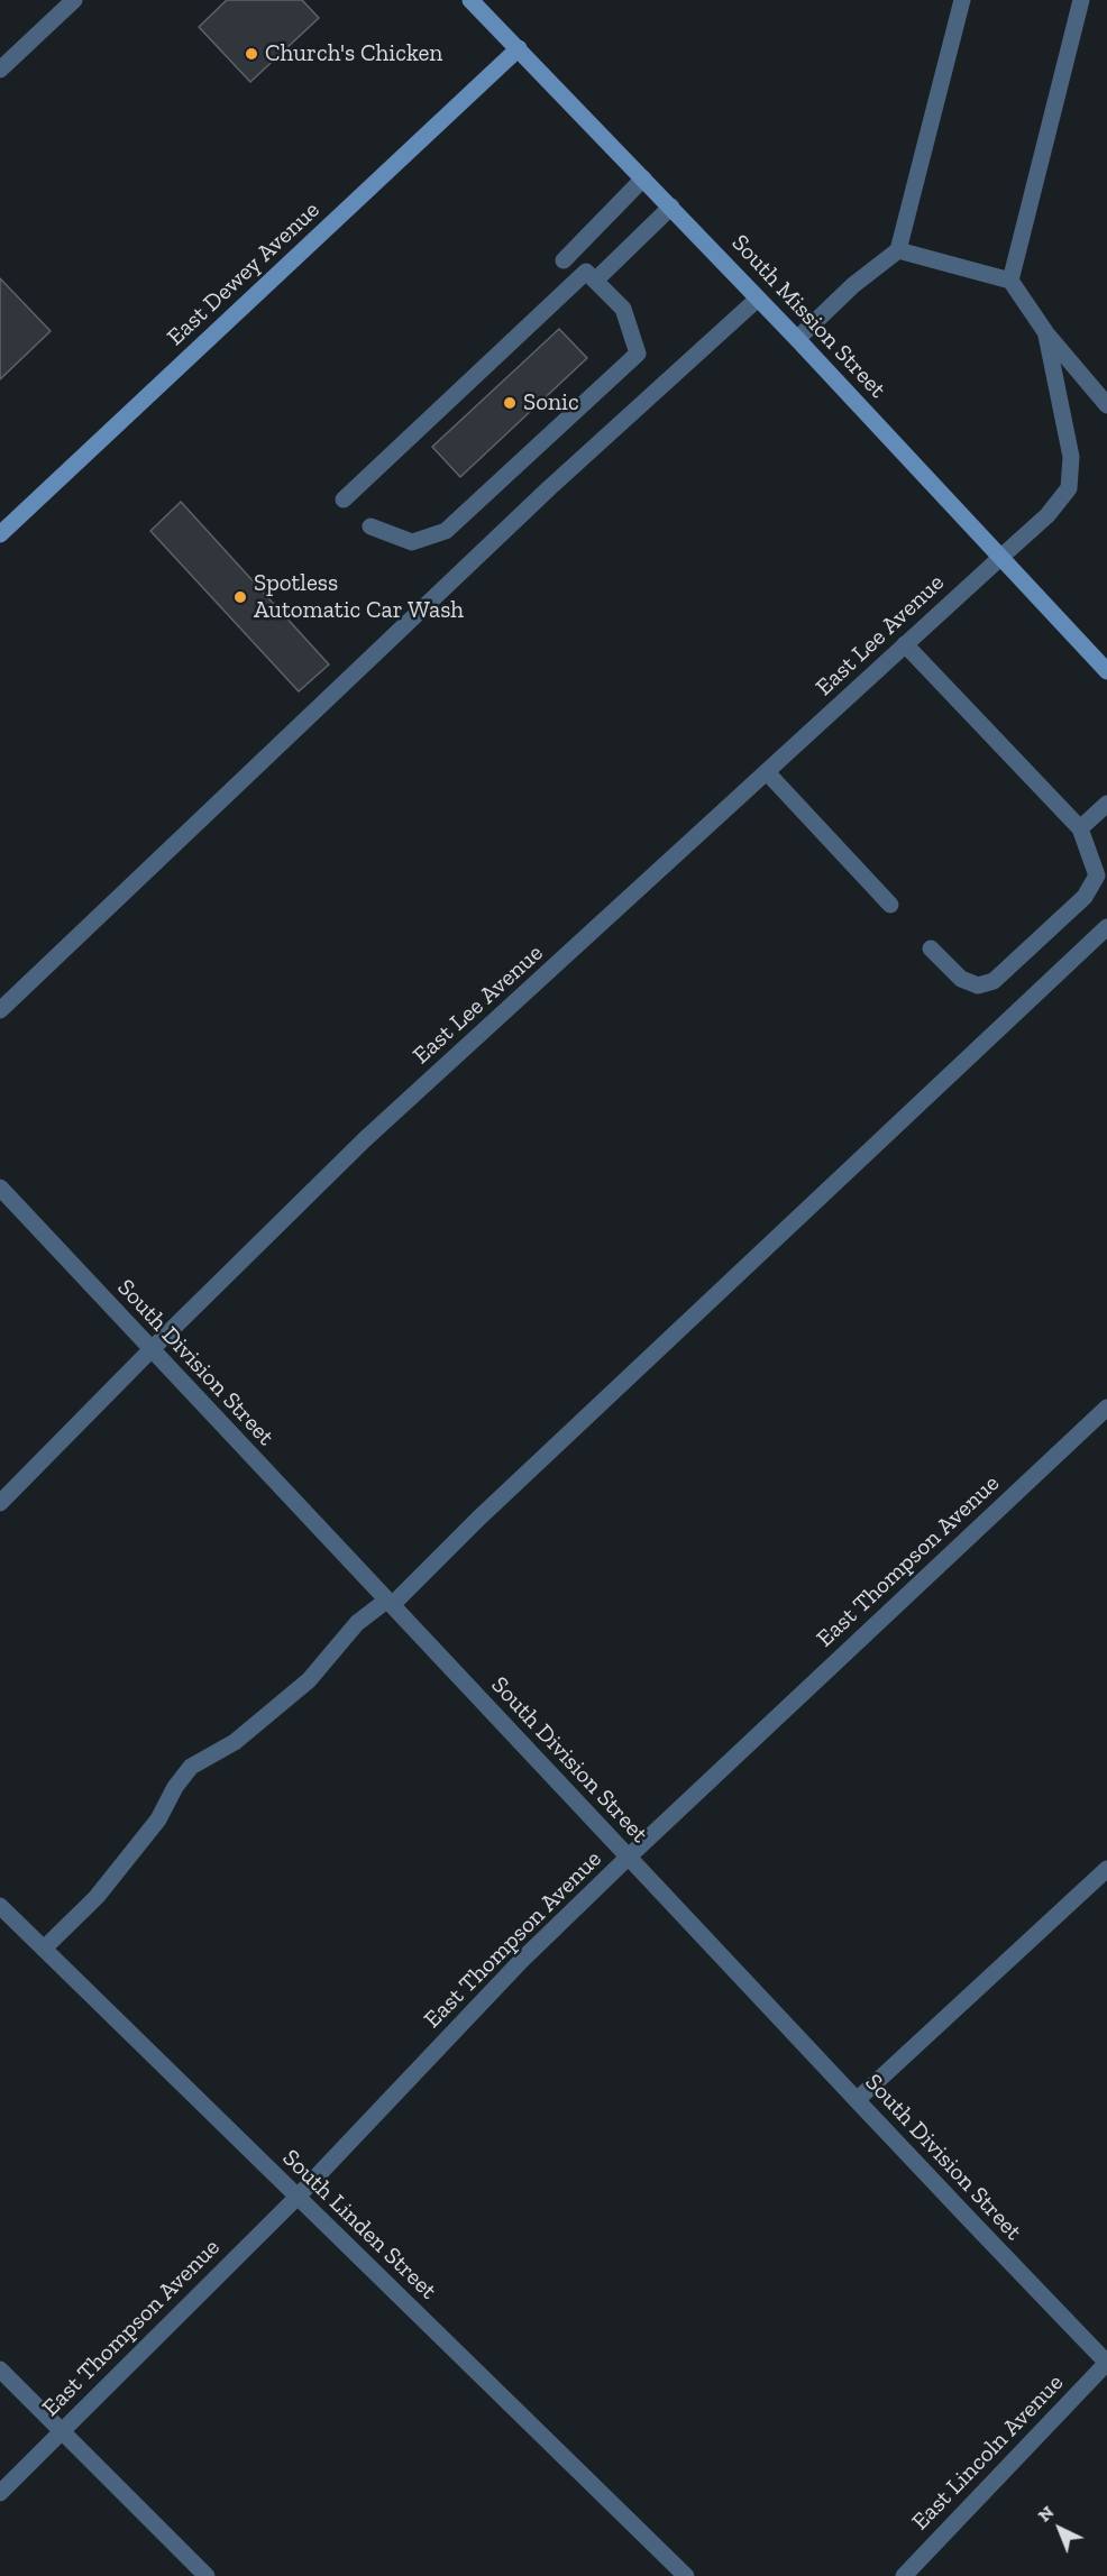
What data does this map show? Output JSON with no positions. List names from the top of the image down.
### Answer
{
  "streets": {
    "main road": ["East Dewey Avenue", "South Mission Street"],
    "street": [
      "East Lee Avenue",
      "South Division Street",
      "East Thompson Avenue",
      "South Linden Street",
      "East Lincoln Avenue"
    ]
  },
  "crossings": [
    ["East Dewey Avenue", "South Mission Street"],
    ["South Mission Street", "East Lee Avenue"],
    ["East Lee Avenue", "South Division Street"],
    ["South Division Street", "East Thompson Avenue"],
    ["South Division Street", "East Lincoln Avenue"],
    ["East Thompson Avenue", "South Linden Street"]
  ],
  "places": ["Church's Chicken", "Sonic", "Spotless Automatic Car Wash"],
  "north": "top left"
}
